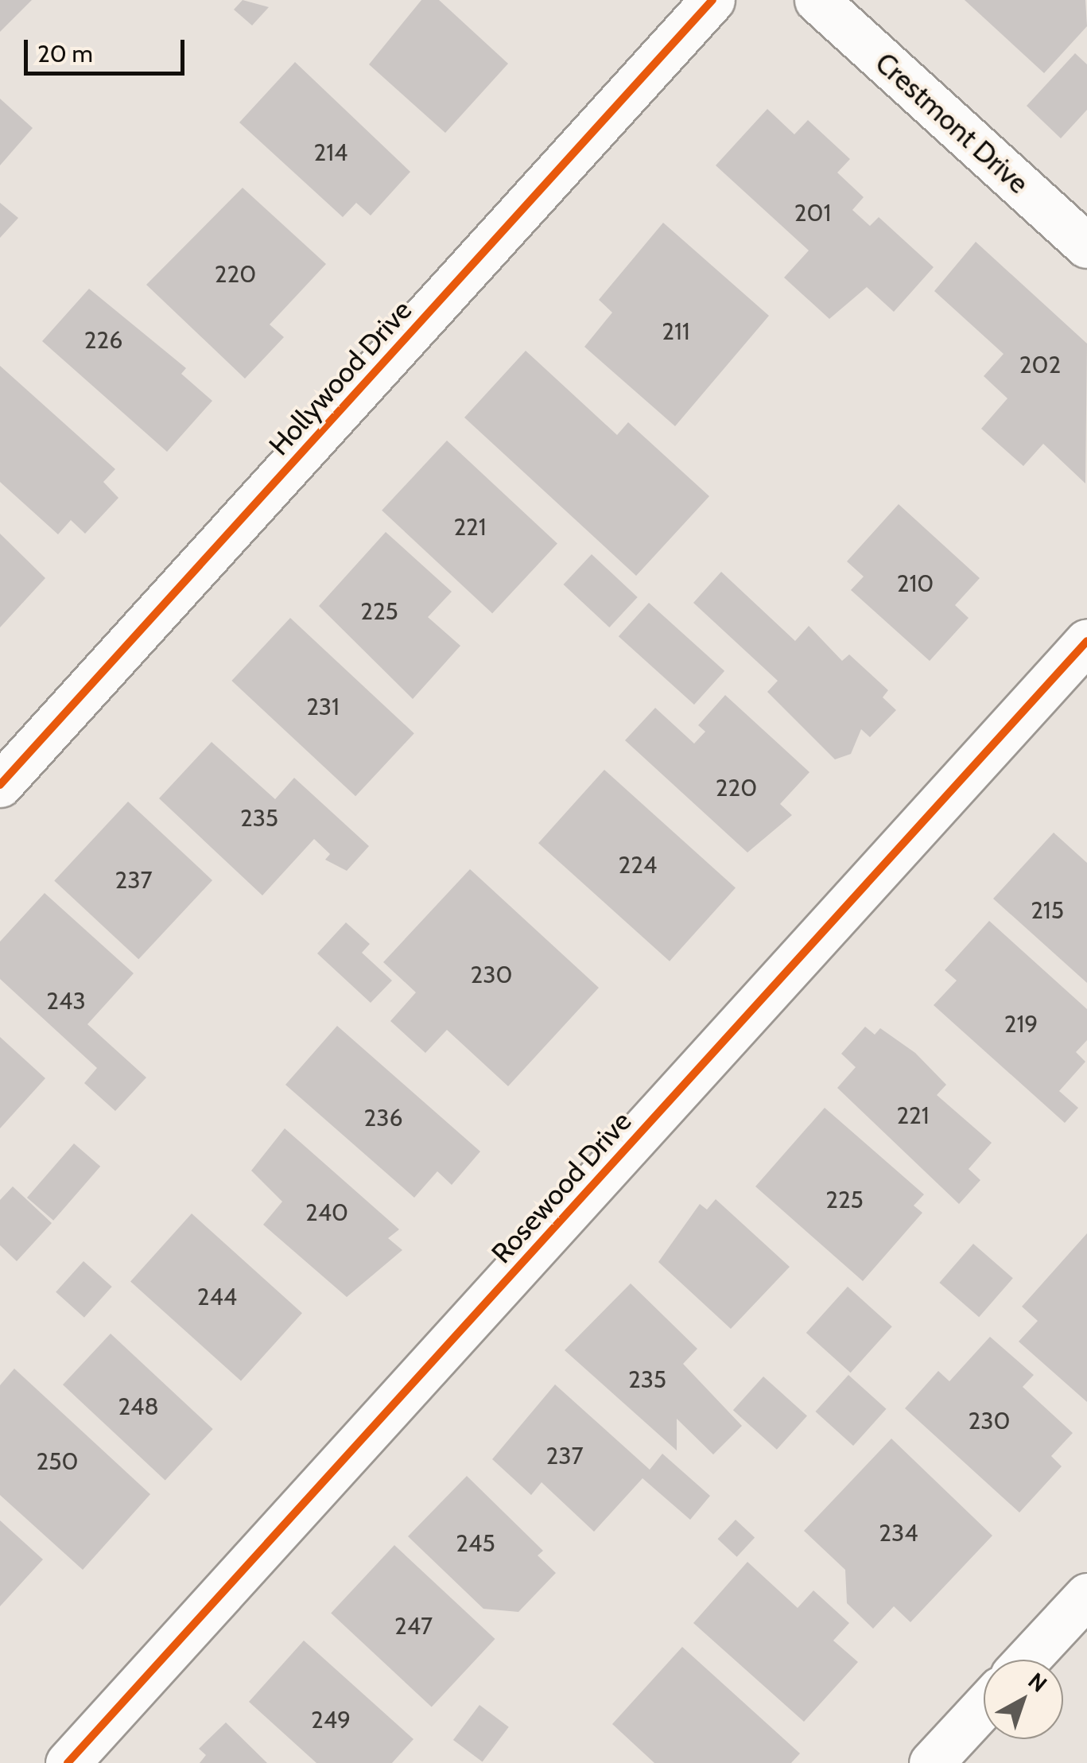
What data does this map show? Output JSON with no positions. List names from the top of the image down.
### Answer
{
  "streets": {
    "street": ["Crestmont Drive", "Hollywood Drive", "Rosewood Drive"]
  },
  "house_numbers": [
    "214",
    "201",
    "220",
    "211",
    "226",
    "202",
    "221",
    "210",
    "225",
    "231",
    "220",
    "235",
    "224",
    "237",
    "215",
    "230",
    "243",
    "219",
    "221",
    "236",
    "225",
    "240",
    "244",
    "235",
    "248",
    "230",
    "237",
    "250",
    "234",
    "245",
    "247",
    "249"
  ],
  "scale_bar": "20 m",
  "north": "top right"
}
